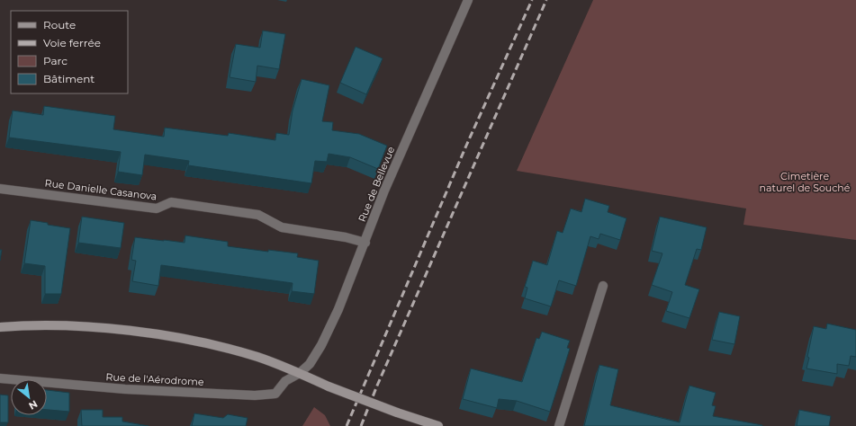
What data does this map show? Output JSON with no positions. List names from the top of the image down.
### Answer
{
  "streets": {
    "street": ["Rue de Bellevue", "Rue Danielle Casanova", "Rue de l'Aérodrome"]
  },
  "crossings": [
    ["Rue de Bellevue", "Rue Danielle Casanova"],
    ["Rue de Bellevue", "Rue de l'Aérodrome"]
  ],
  "parks": ["Cimetière naturel de Souché"],
  "legend": [
    "Route",
    "Voie ferrée",
    "Parc",
    "Bâtiment"
  ],
  "north": "bottom right"
}
